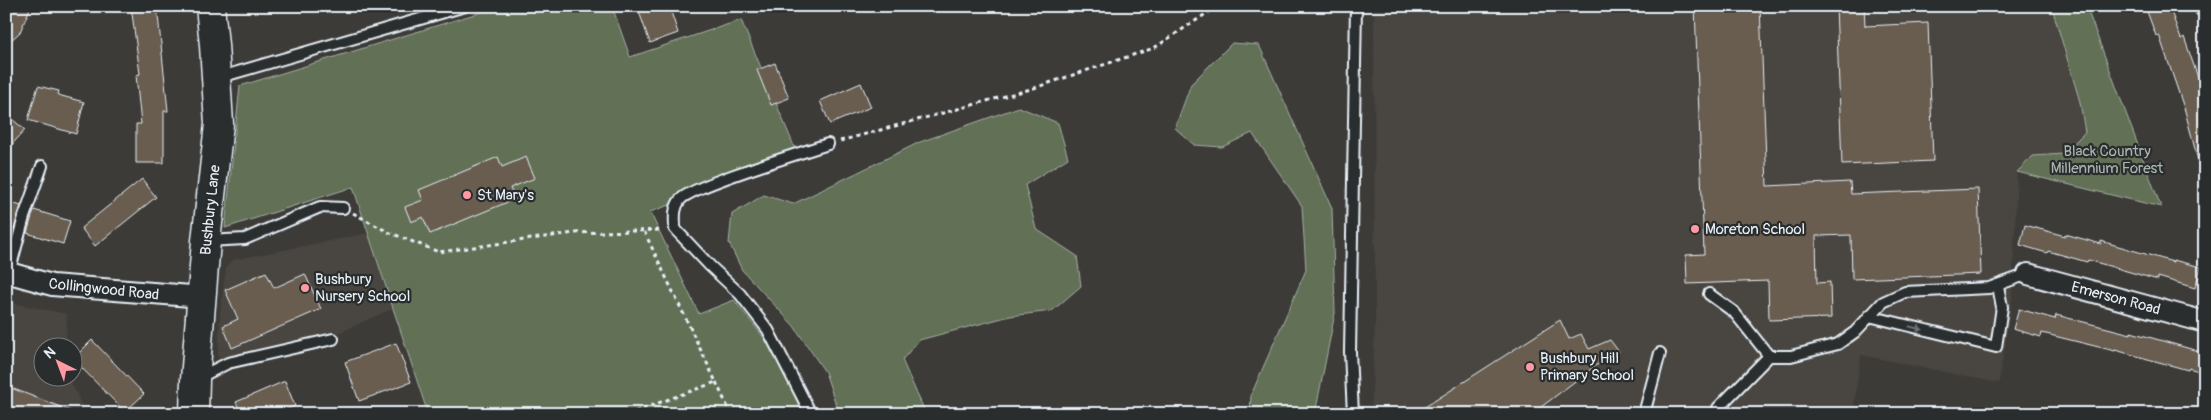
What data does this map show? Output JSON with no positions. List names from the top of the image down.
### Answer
{
  "streets": {
    "street": ["Bushbury Lane", "Collingwood Road", "Emerson Road"]
  },
  "crossings": [
    ["Bushbury Lane", "Collingwood Road"]
  ],
  "parks": ["Black Country Millennium Forest"],
  "places": [
    "St Mary's",
    "Moreton School",
    "Bushbury Nursery School",
    "Bushbury Hill Primary School"
  ],
  "north": "top left"
}
